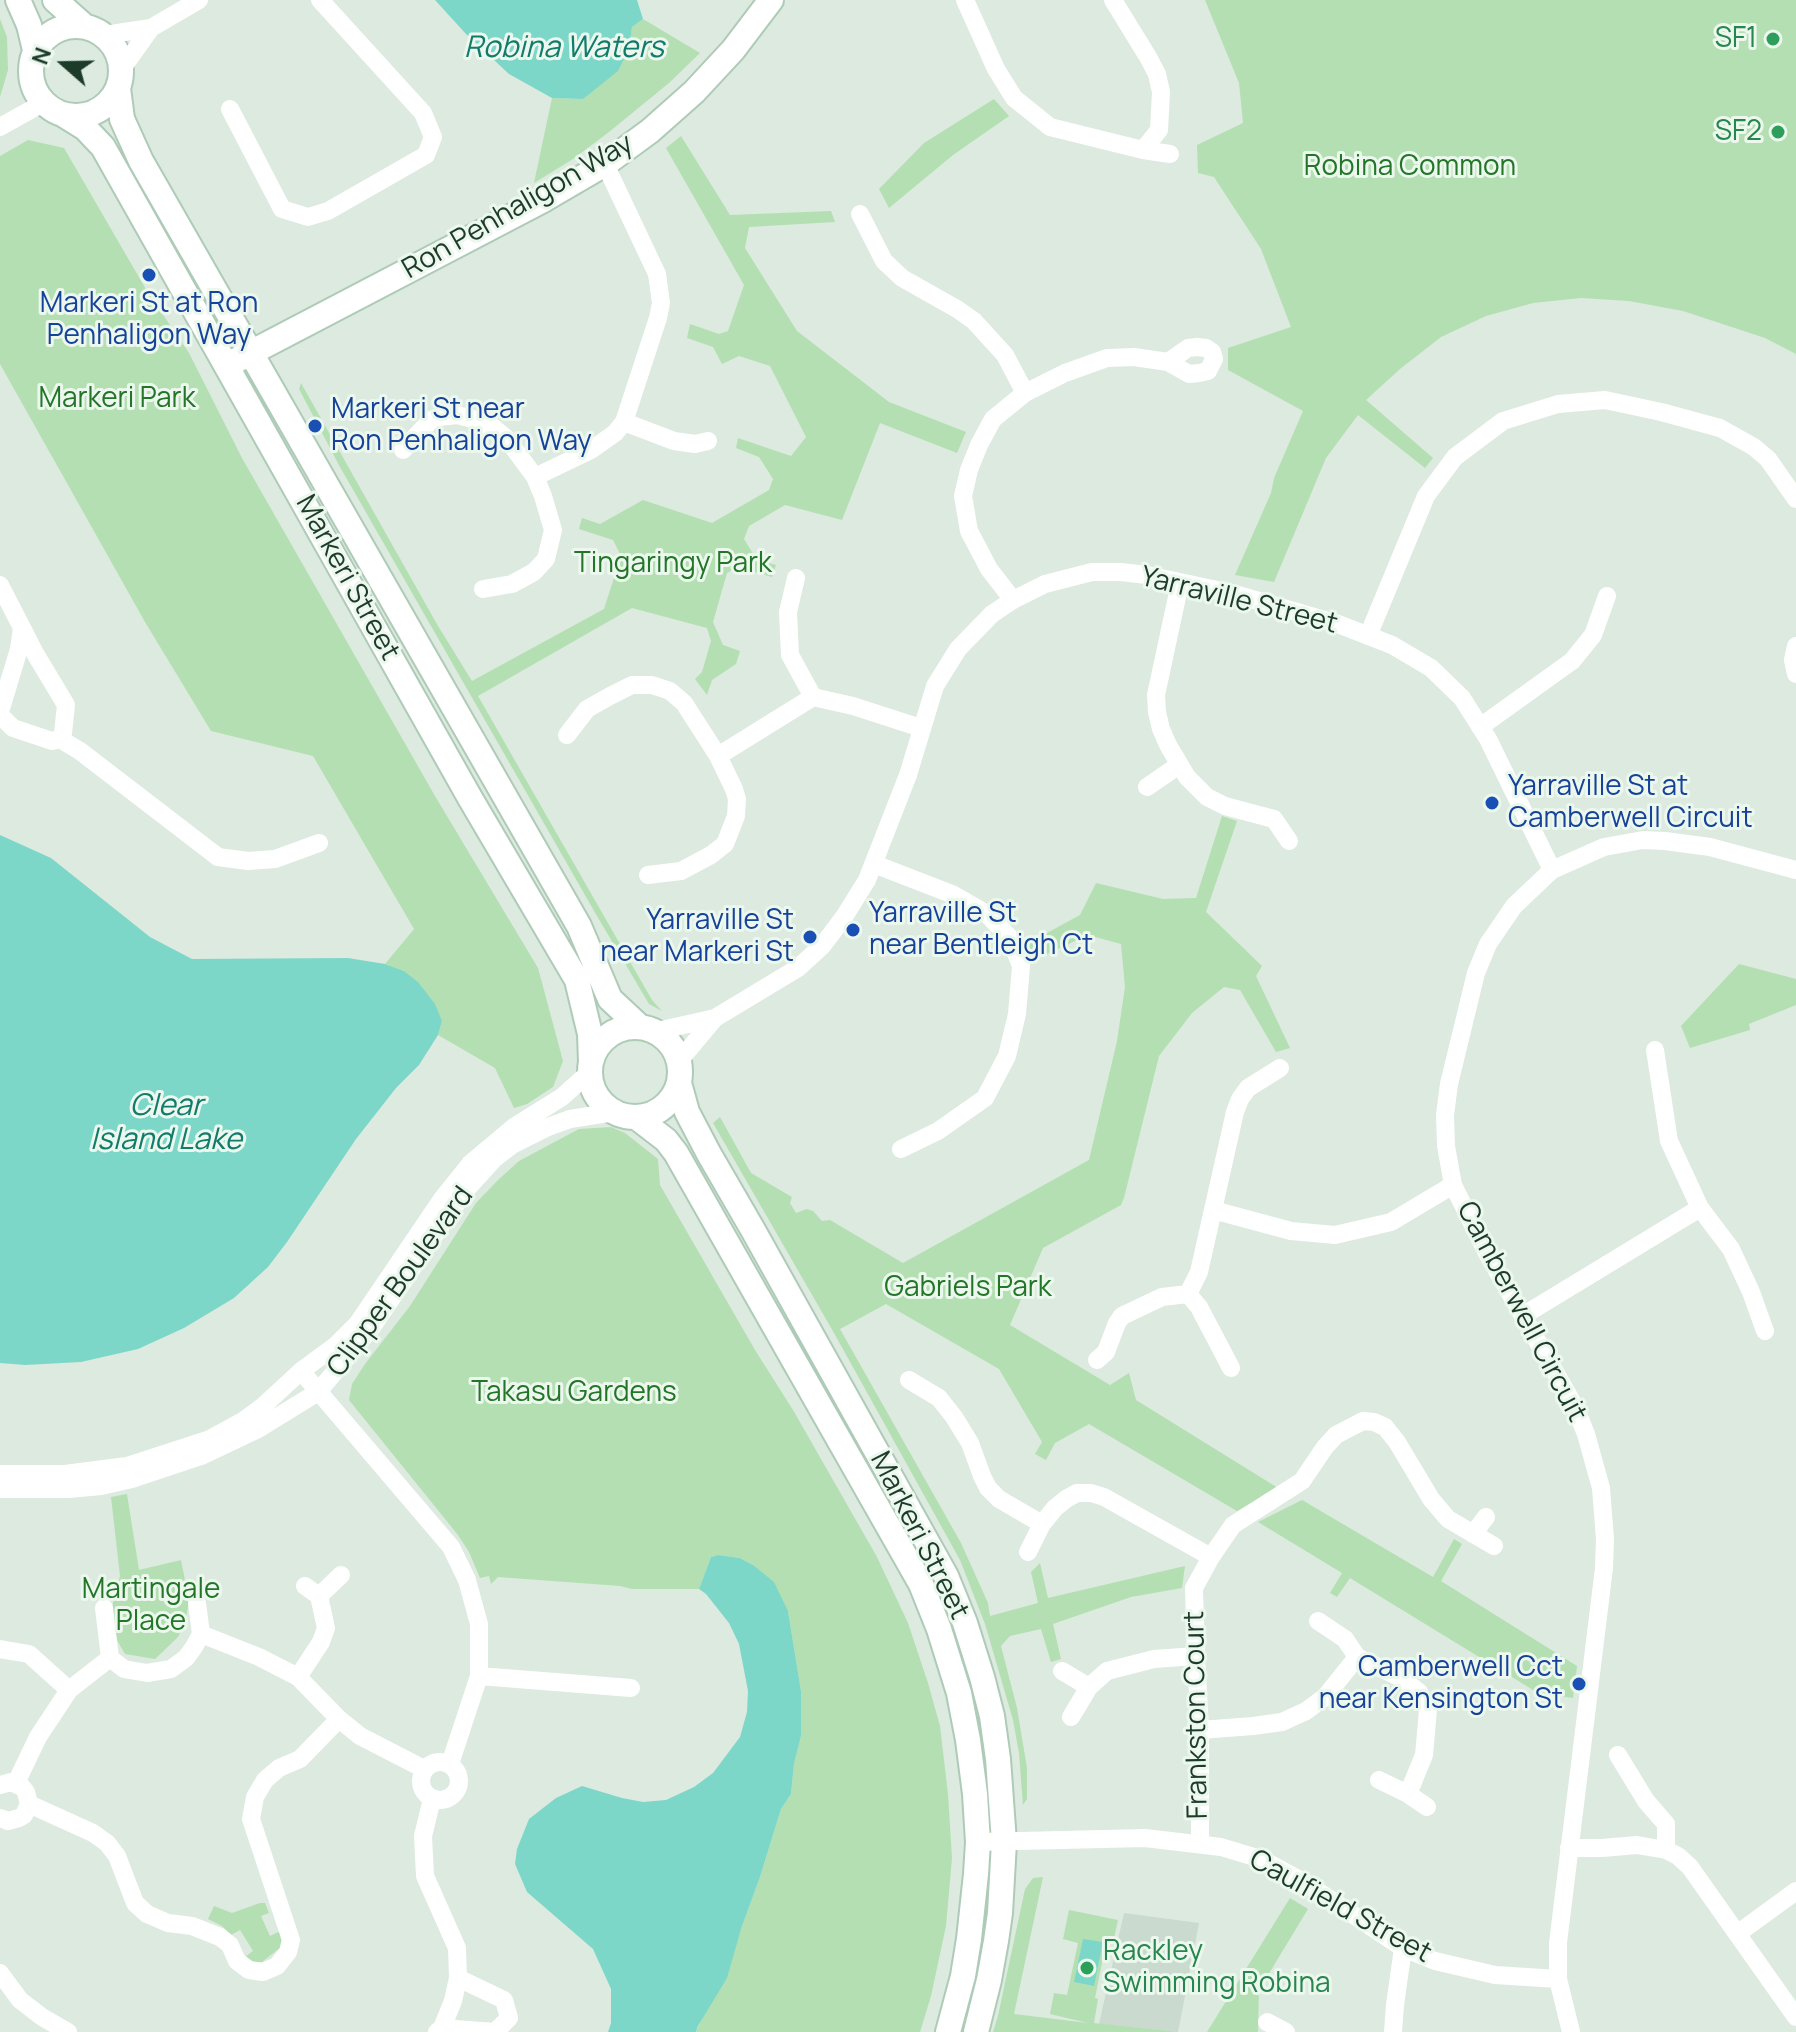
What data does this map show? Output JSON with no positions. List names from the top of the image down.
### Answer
{
  "streets": {
    "main road": ["Ron Penhaligon Way", "Markeri Street"],
    "street": [
      "Yarraville Street",
      "Clipper Boulevard",
      "Camberwell Circuit",
      "Frankston Court",
      "Caulfield Street"
    ]
  },
  "crossings": [
    ["Ron Penhaligon Way", "Markeri Street"],
    ["Markeri Street", "Yarraville Street"],
    ["Markeri Street", "Clipper Boulevard"],
    ["Markeri Street", "Caulfield Street"],
    ["Yarraville Street", "Clipper Boulevard"],
    ["Yarraville Street", "Camberwell Circuit"],
    ["Camberwell Circuit", "Caulfield Street"],
    ["Frankston Court", "Caulfield Street"]
  ],
  "water": ["Robina Waters", "Clear Island Lake"],
  "parks": [
    "Robina Common",
    "Markeri Park",
    "Tingaringy Park",
    "Gabriels Park",
    "Takasu Gardens",
    "Martingale Place"
  ],
  "places": [
    "SF1",
    "SF2",
    "Markeri St at Ron Penhaligon Way",
    "Markeri St near Ron Penhaligon Way",
    "Yarraville St at Camberwell Circuit",
    "Yarraville St near Bentleigh Ct",
    "Yarraville St near Markeri St",
    "Camberwell Cct near Kensington St",
    "Rackley Swimming Robina"
  ],
  "north": "left"
}
